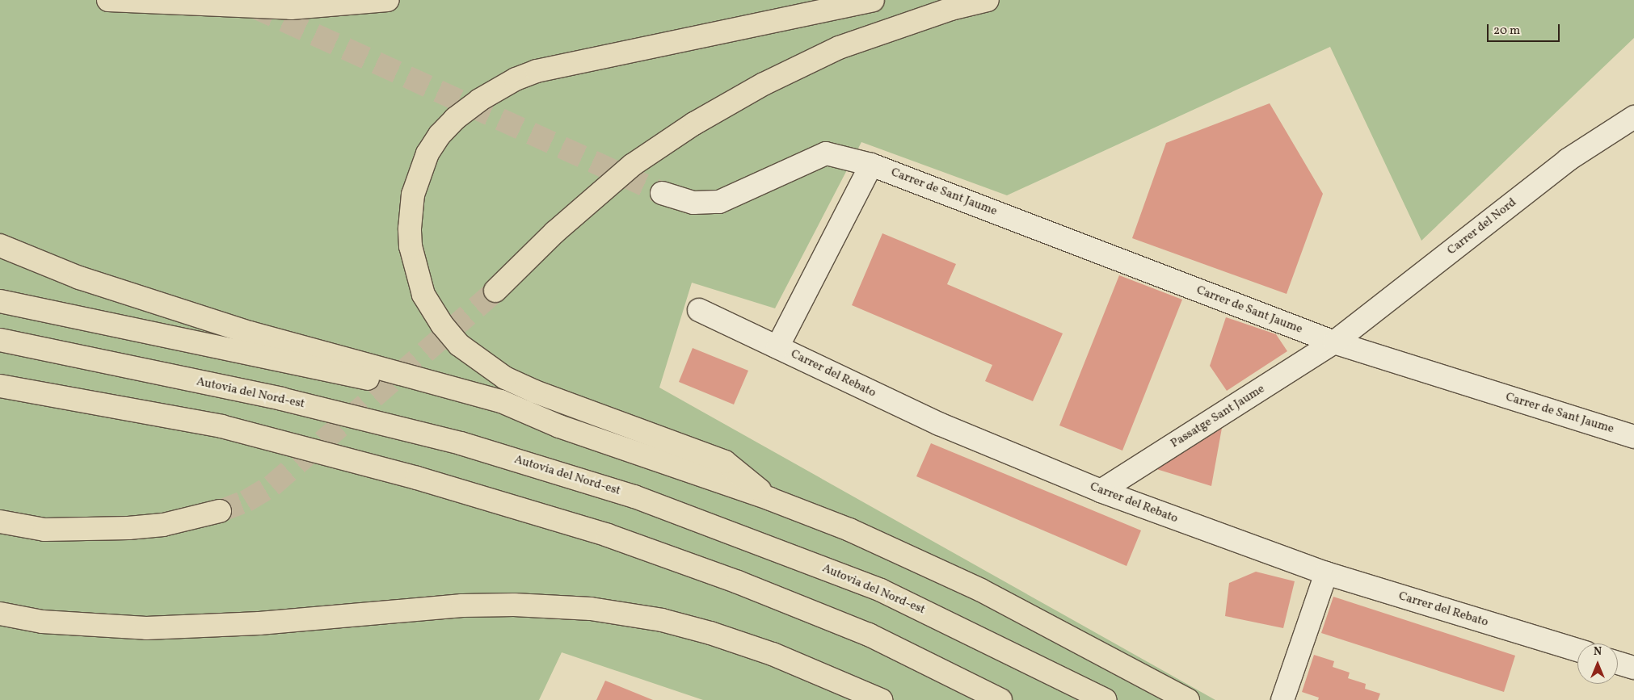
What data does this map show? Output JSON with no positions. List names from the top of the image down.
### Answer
{
  "streets": {
    "highway": ["Autovia del Nord-est"],
    "street": [
      "Carrer de Sant Jaume",
      "Carrer del Nord",
      "Carrer del Rebato",
      "Passatge Sant Jaume"
    ]
  },
  "crossings": [
    ["Carrer de Sant Jaume", "Carrer del Nord"],
    ["Carrer de Sant Jaume", "Passatge Sant Jaume"],
    ["Carrer del Nord", "Passatge Sant Jaume"],
    ["Carrer del Rebato", "Passatge Sant Jaume"]
  ],
  "scale_bar": "20 m",
  "north": "top"
}
